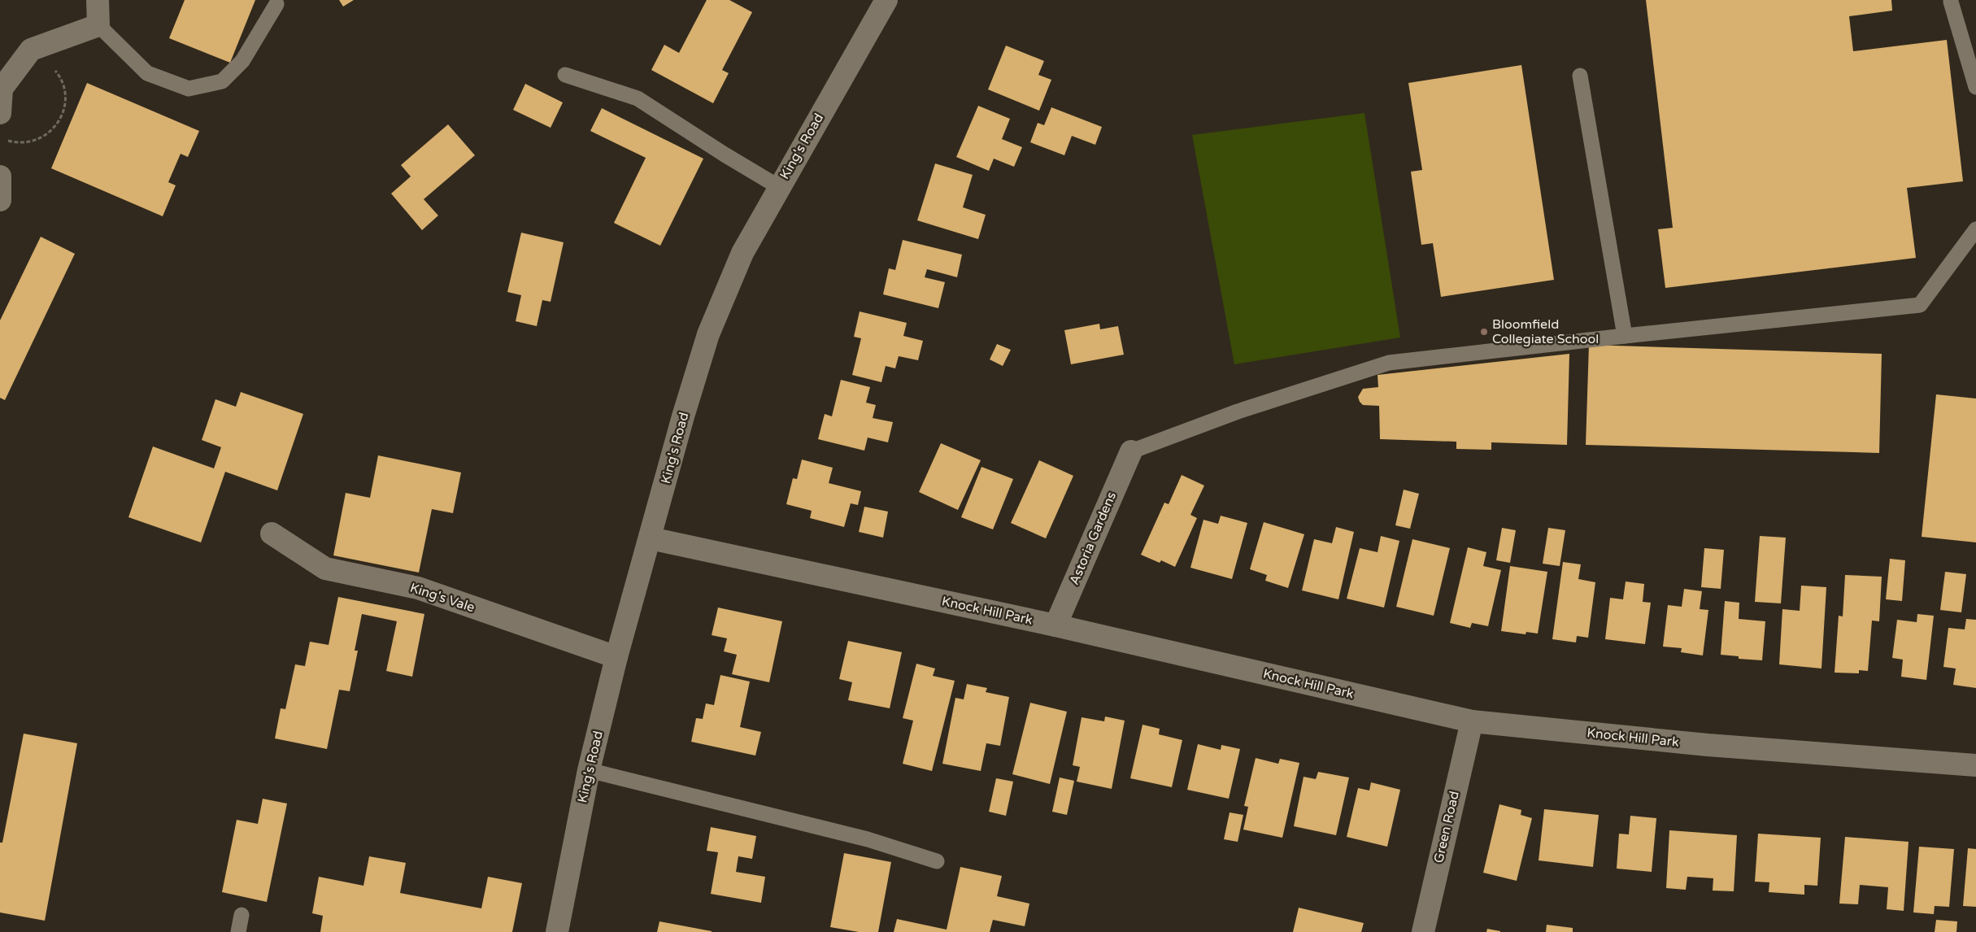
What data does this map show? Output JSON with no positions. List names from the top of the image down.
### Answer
{
  "streets": {
    "street": [
      "King's Road",
      "Astoria Gardens",
      "King's Vale",
      "Knock Hill Park",
      "Green Road"
    ]
  },
  "crossings": [
    ["King's Road", "King's Vale"],
    ["King's Road", "Knock Hill Park"],
    ["Astoria Gardens", "Knock Hill Park"],
    ["Knock Hill Park", "Green Road"]
  ],
  "places": ["Bloomfield Collegiate School"]
}
